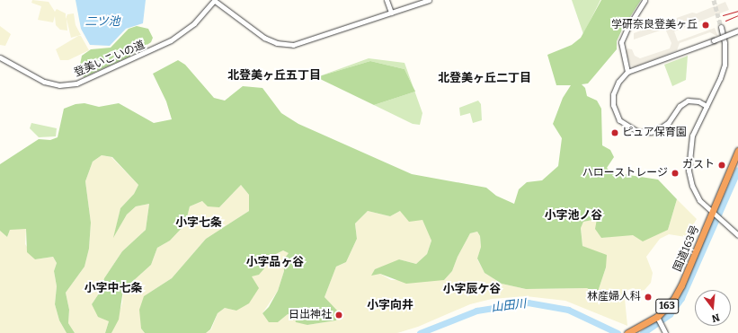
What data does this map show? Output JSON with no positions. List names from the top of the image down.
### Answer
{
  "streets": {
    "highway": ["国道163号", "163"],
    "street": ["登美いこいの道"]
  },
  "districts": [
    "北登美ヶ丘五丁目",
    "北登美ヶ丘二丁目",
    "小字池ノ谷",
    "小字七条",
    "小字品ヶ谷",
    "小字中七条",
    "小字辰ケ谷",
    "小字向井"
  ],
  "water": ["二ツ池", "山田川"],
  "places": [
    "学研奈良登美ヶ丘",
    "ピュア保育園",
    "ガスト",
    "ハローストレージ",
    "林産婦人科",
    "日出神社"
  ],
  "north": "bottom"
}
